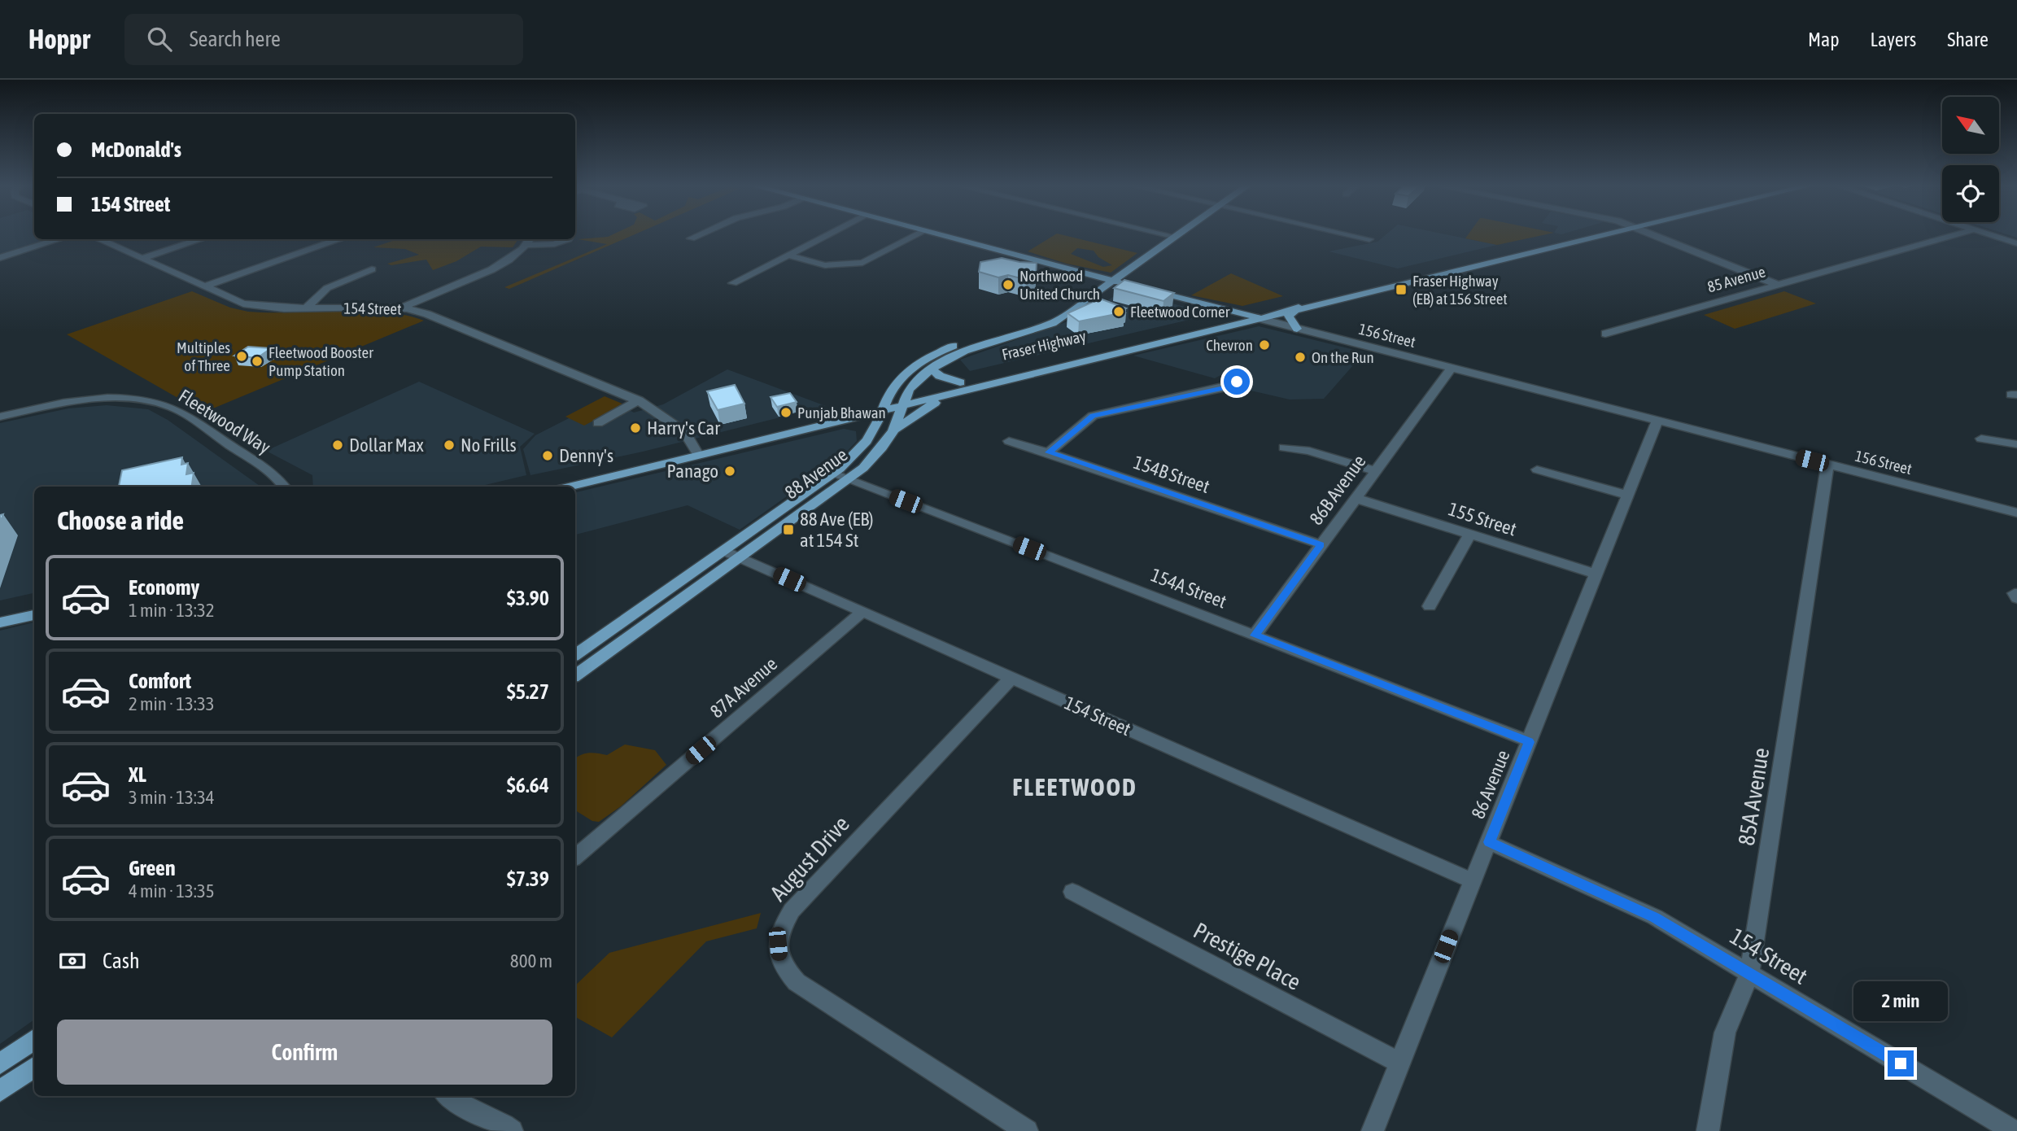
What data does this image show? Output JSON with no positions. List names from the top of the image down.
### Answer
{
  "streets": {
    "main road": ["156 Street", "Fraser Highway", "88 Avenue"],
    "street": [
      "85 Avenue",
      "154 Street",
      "Fleetwood Way",
      "154B Street",
      "86B Avenue",
      "155 Street",
      "154A Street",
      "87A Avenue",
      "86 Avenue",
      "85A Avenue",
      "August Drive",
      "Prestige Place"
    ]
  },
  "crossings": [
    ["154 Street", "Fraser Highway"],
    ["154 Street", "88 Avenue"],
    ["154 Street", "87A Avenue"],
    ["154 Street", "86 Avenue"],
    ["154 Street", "85A Avenue"],
    ["154 Street", "August Drive"],
    ["156 Street", "Fraser Highway"],
    ["156 Street", "86B Avenue"],
    ["156 Street", "86 Avenue"],
    ["156 Street", "85A Avenue"],
    ["Fraser Highway", "88 Avenue"],
    ["88 Avenue", "154A Street"],
    ["154B Street", "86B Avenue"],
    ["86B Avenue", "155 Street"],
    ["86B Avenue", "154A Street"],
    ["155 Street", "86 Avenue"],
    ["154A Street", "86 Avenue"],
    ["86 Avenue", "Prestige Place"]
  ],
  "districts": ["FLEETWOOD"],
  "places": {
    "other": [
      "Northwood United Church",
      "Fleetwood Corner",
      "Chevron",
      "Multiples of Three",
      "On the Run",
      "Fleetwood Booster Pump Station",
      "Punjab Bhawan",
      "Harry's Car",
      "Dollar Max",
      "No Frills",
      "Denny's",
      "Panago"
    ],
    "transit": ["Fraser Highway (EB) at 156 Street", "88 Ave (EB) at 154 St"]
  },
  "north": "top left",
  "page": {
    "header": "Hoppr",
    "search": "Search here",
    "nav": ["Map", "Layers", "Share"],
    "banner": ["McDonald's", "154 Street"],
    "heading": "Choose a ride",
    "list": [
      {
        "name": "Economy",
        "note": "1 min · 13:32",
        "value": "$3.90"
      },
      {
        "name": "Comfort",
        "note": "2 min · 13:33",
        "value": "$5.27"
      },
      {
        "name": "XL",
        "note": "3 min · 13:34",
        "value": "$6.64"
      },
      {
        "name": "Green",
        "note": "4 min · 13:35",
        "value": "$7.39"
      }
    ],
    "pay": ["Cash", "800 m"],
    "bubble": "2 min",
    "buttons": "Confirm"
  }
}
